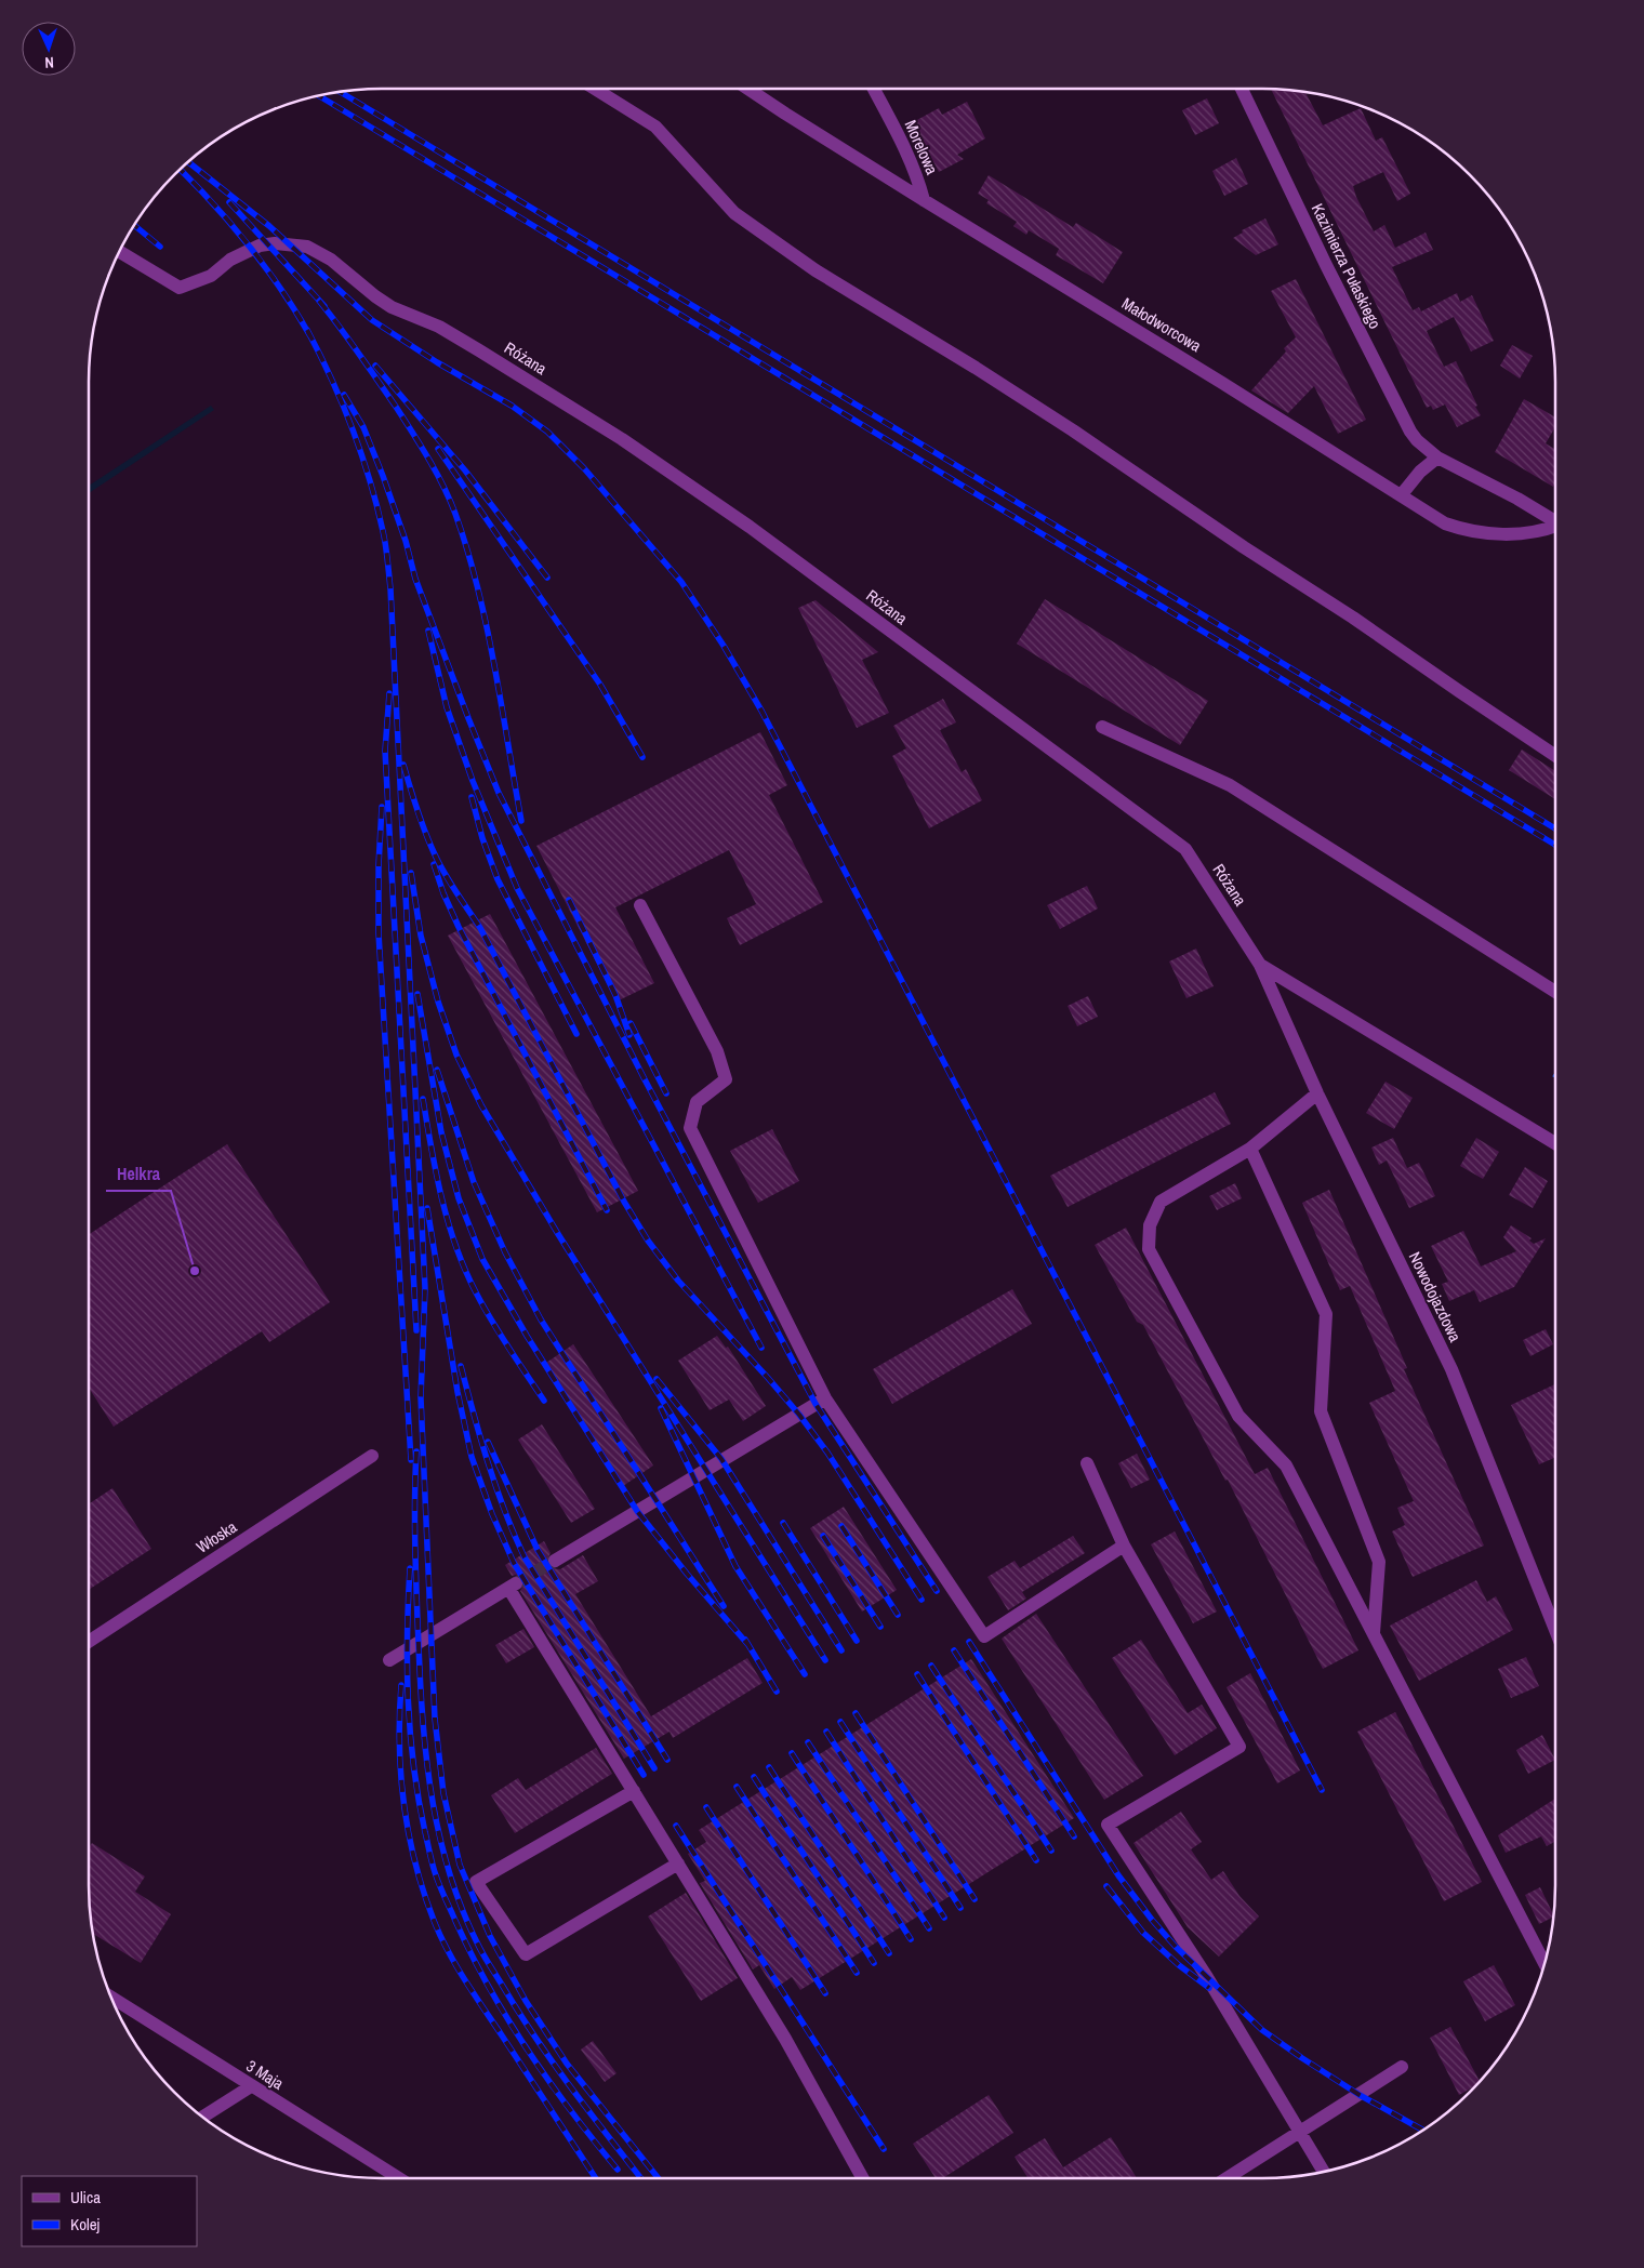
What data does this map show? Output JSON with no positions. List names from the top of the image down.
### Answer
{
  "streets": {
    "street": [
      "Morelowa",
      "Kazimierza Pułaskiego",
      "Małodworcowa",
      "Różana",
      "Nowodojazdowa",
      "Włoska",
      "3 Maja"
    ]
  },
  "crossings": [
    ["Morelowa", "Małodworcowa"],
    ["Różana", "Nowodojazdowa"]
  ],
  "places": ["Helkra"],
  "legend": ["Ulica", "Kolej"],
  "north": "bottom"
}
